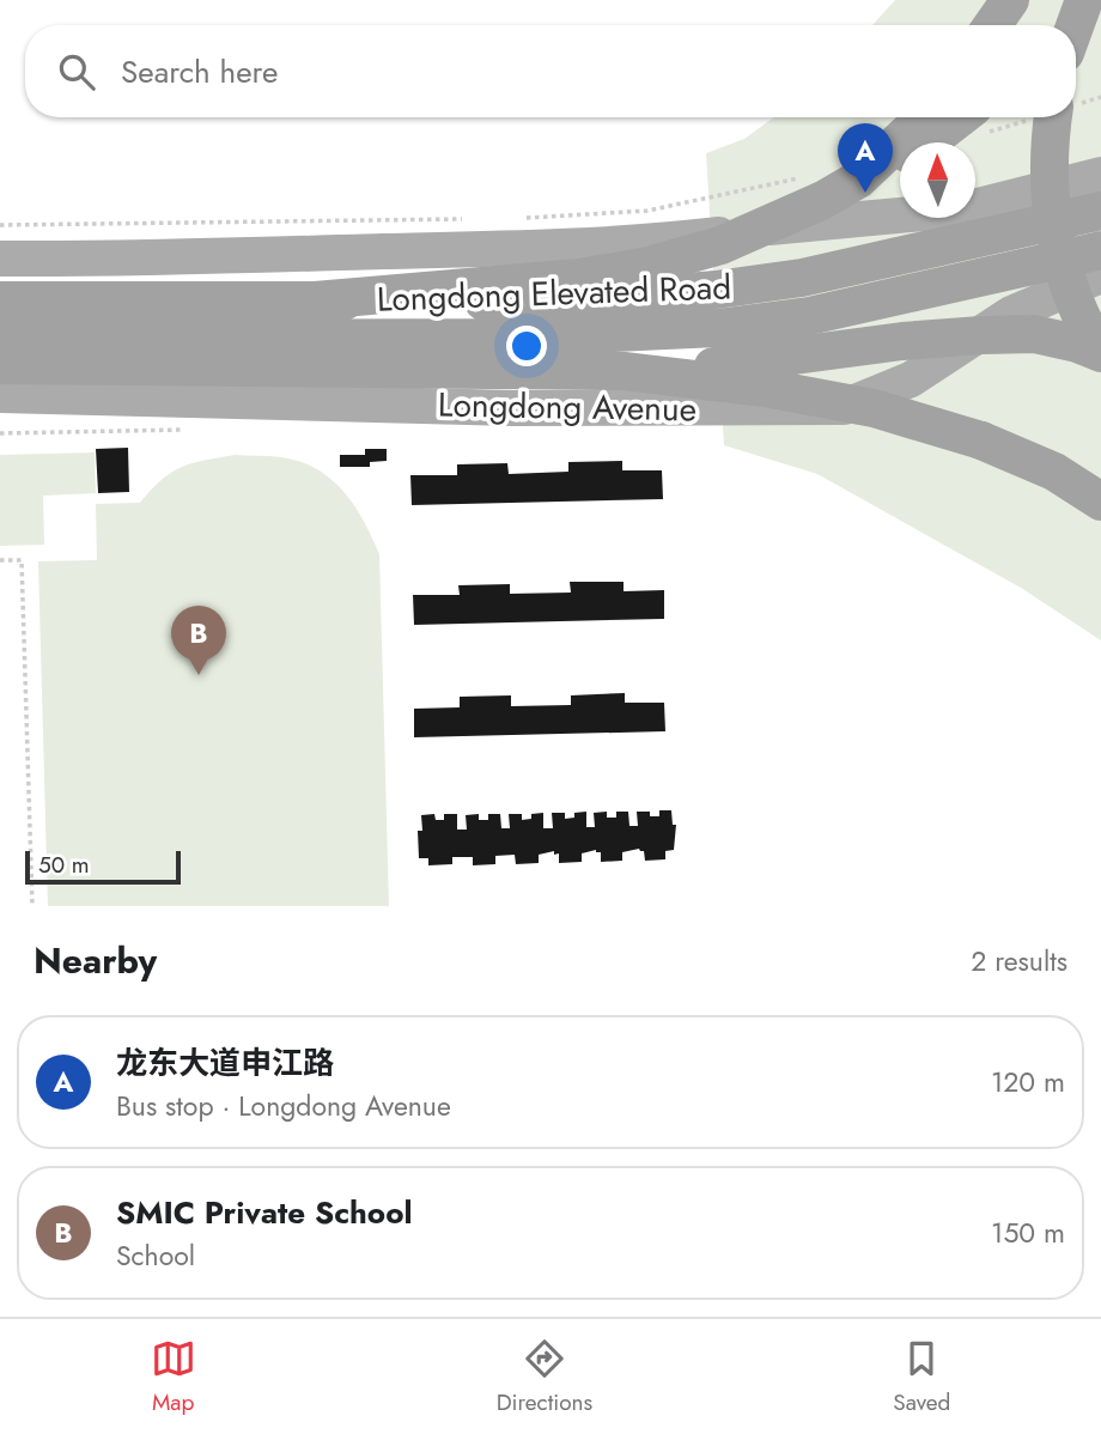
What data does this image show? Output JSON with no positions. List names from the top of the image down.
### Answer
{
  "streets": {
    "highway": ["Longdong Elevated Road"],
    "main road": ["Longdong Avenue"]
  },
  "scale_bar": "50 m",
  "north": "top",
  "page": {
    "search": "Search here",
    "pins": ["A", "B"],
    "scale": "50 m",
    "heading": ["Nearby", "2 results"],
    "list": [
      {
        "mark": "A",
        "name": "龙东大道申江路",
        "note": "Bus stop · Longdong Avenue",
        "value": "120 m"
      },
      {
        "mark": "B",
        "name": "SMIC Private School",
        "note": "School",
        "value": "150 m"
      }
    ],
    "nav": ["Map", "Directions", "Saved"]
  }
}
